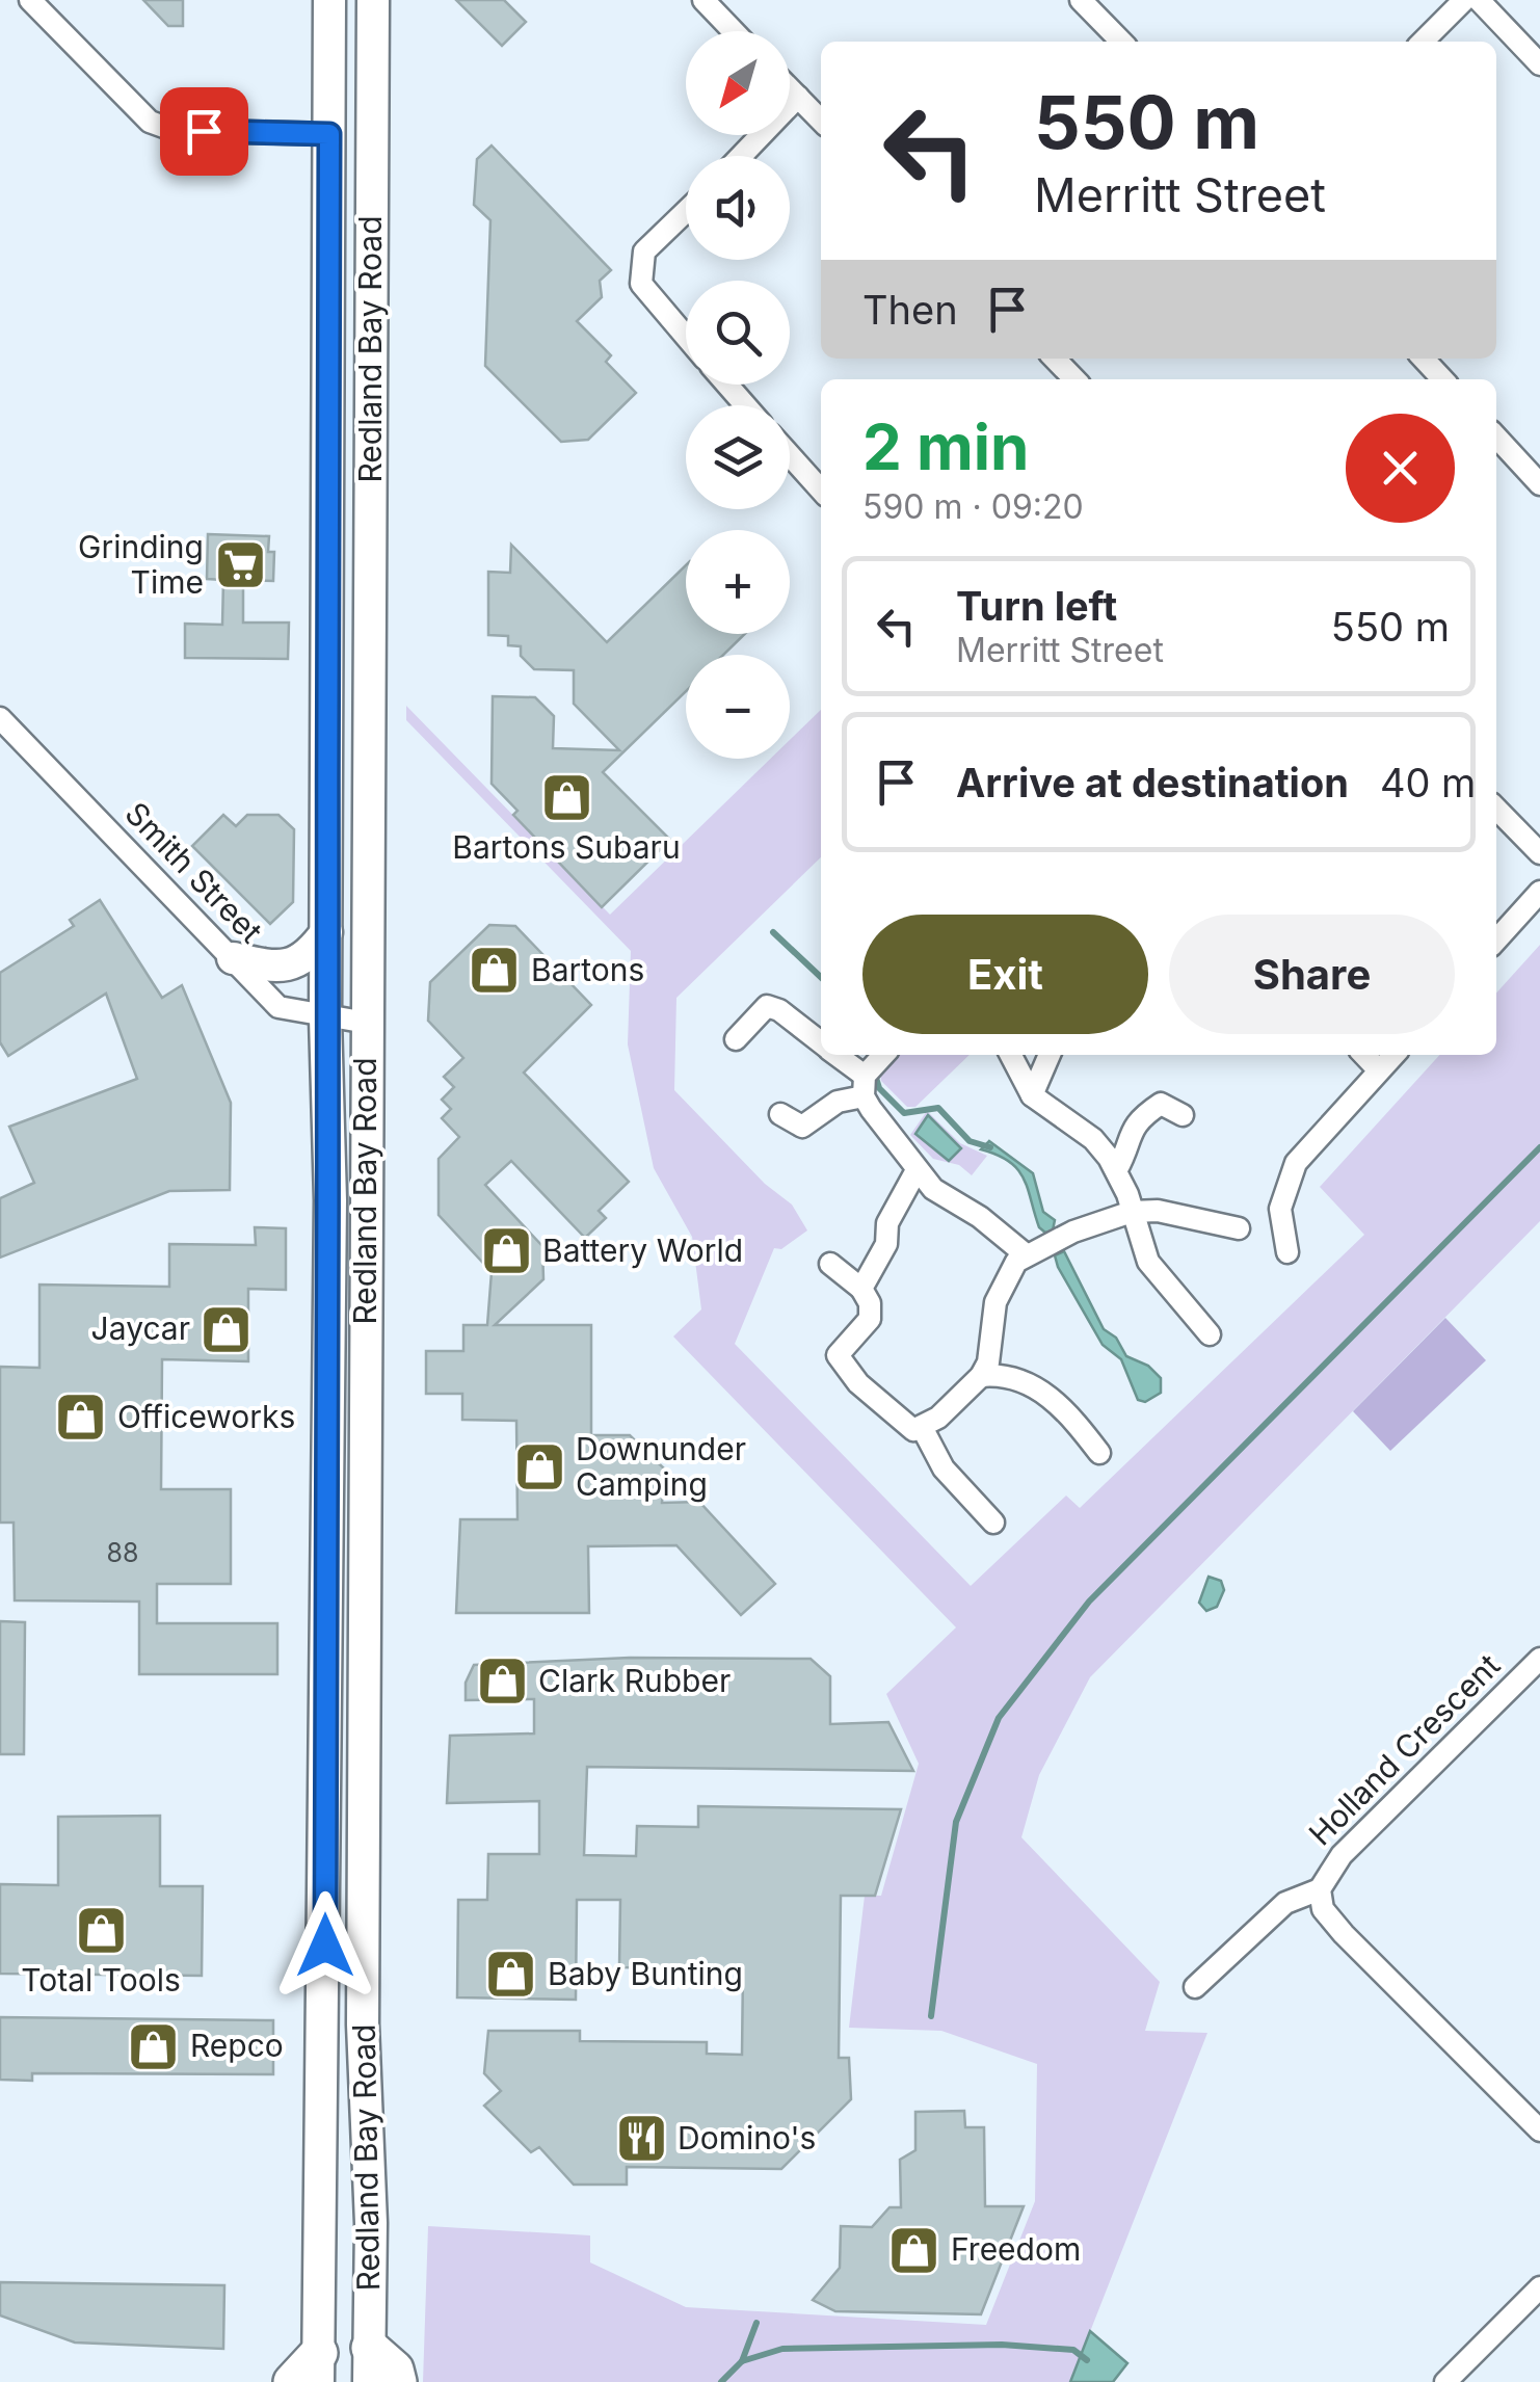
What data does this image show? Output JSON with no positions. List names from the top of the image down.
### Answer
{
  "streets": {
    "main road": ["Redland Bay Road"],
    "street": ["Smith Street", "Holland Crescent"]
  },
  "crossings": [
    ["Redland Bay Road", "Smith Street"]
  ],
  "places": {
    "supermarket": ["Grinding Time"],
    "shop": [
      "Bartons Subaru",
      "Bartons",
      "Battery World",
      "Jaycar",
      "Officeworks",
      "Downunder Camping",
      "Clark Rubber",
      "Total Tools",
      "Baby Bunting",
      "Repco",
      "Freedom"
    ],
    "restaurant": ["Domino's"]
  },
  "house_numbers": ["88"],
  "north": "bottom left",
  "page": {
    "map_buttons": ["+", "−"],
    "turn": ["550 m", "Merritt Street"],
    "then": "Then",
    "heading": ["2 min", "590 m · 09:20"],
    "list": [
      {
        "name": "Turn left",
        "note": "Merritt Street",
        "value": "550 m"
      },
      {
        "name": "Arrive at destination",
        "value": "40 m"
      }
    ],
    "buttons": ["Exit", "Share"]
  }
}
